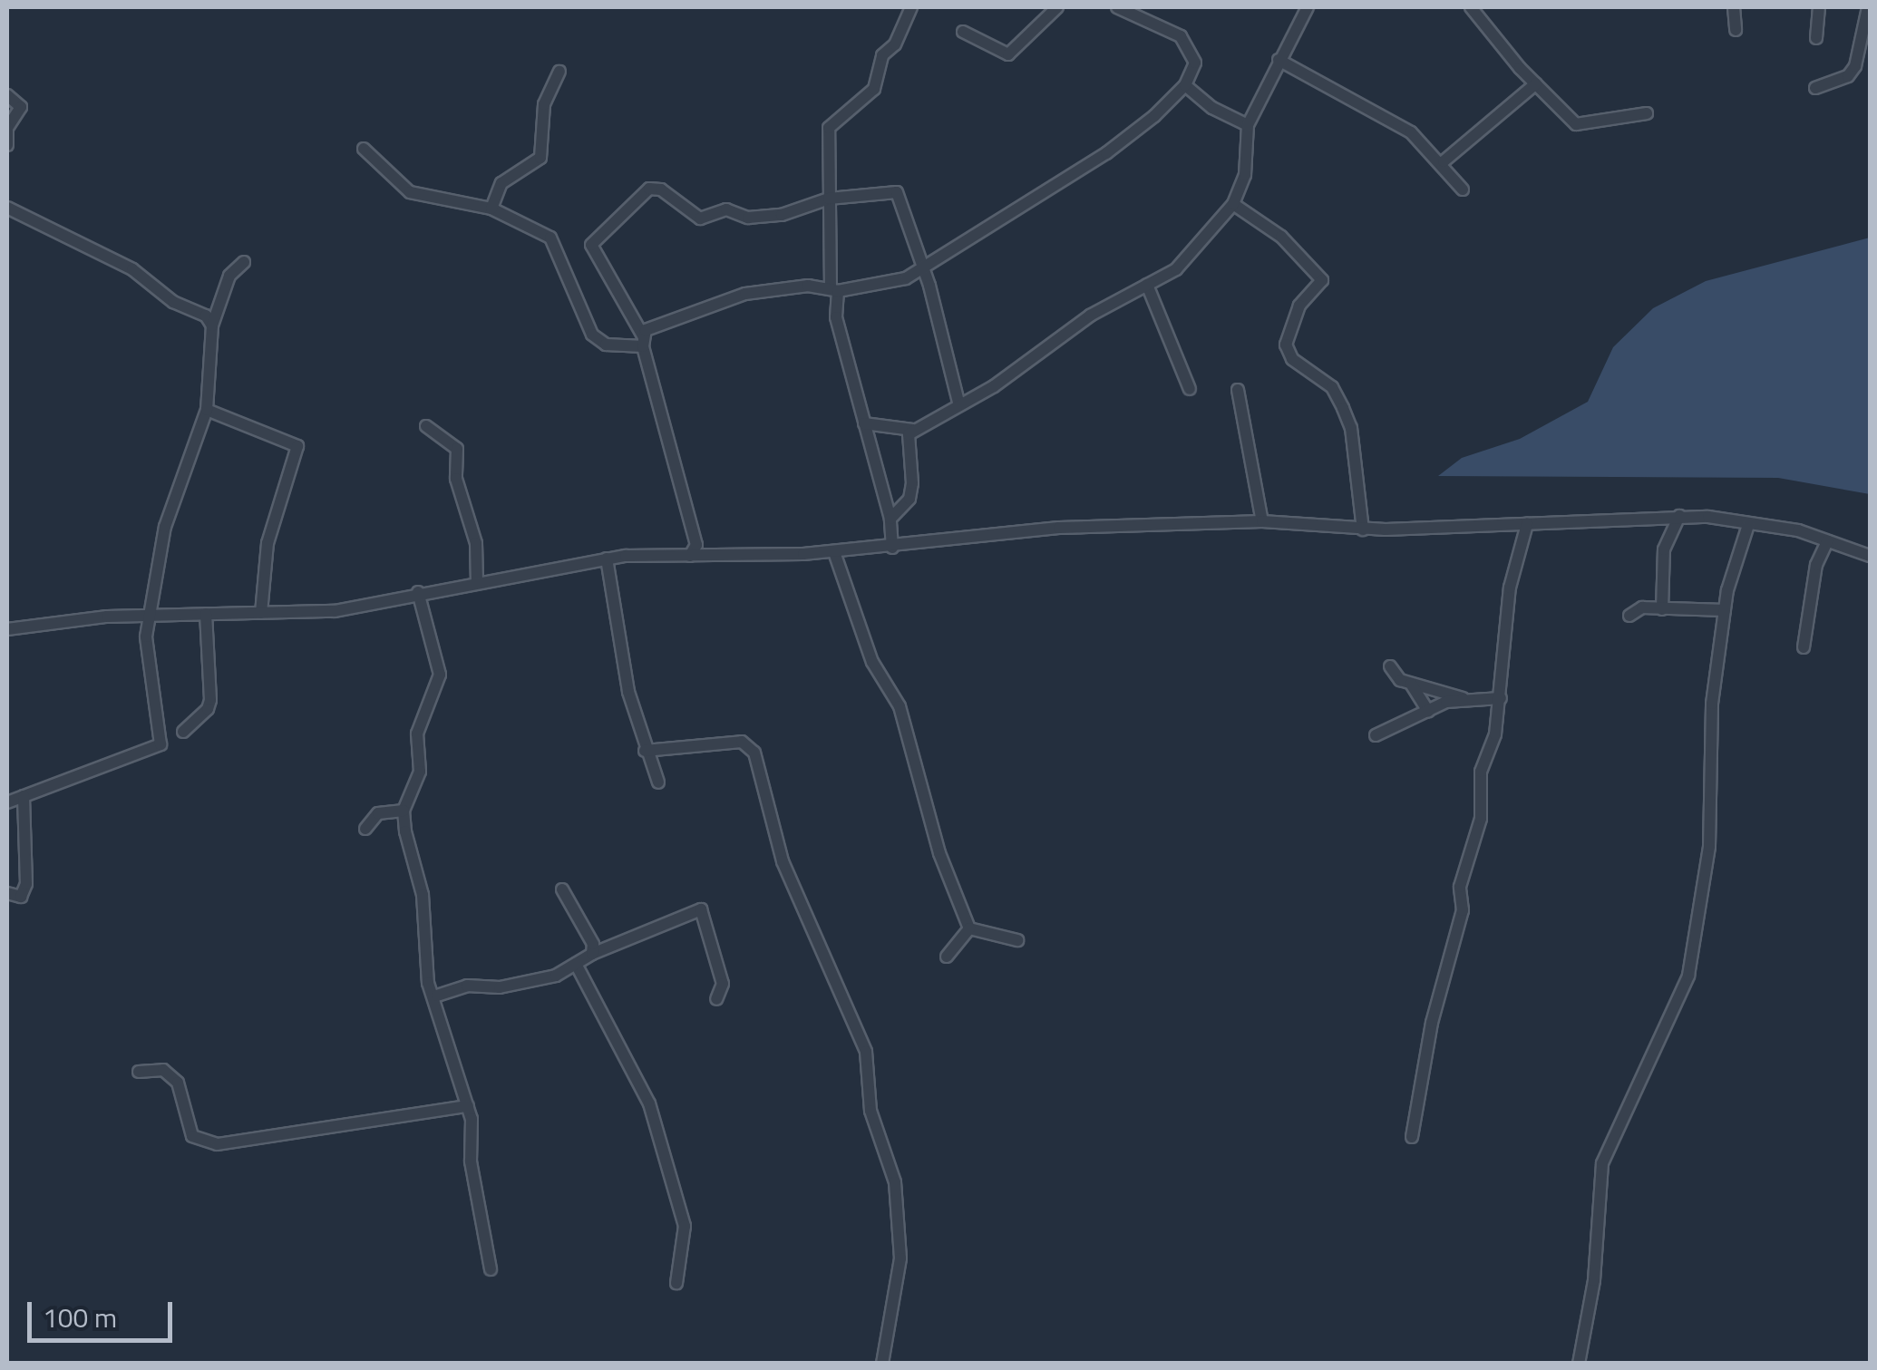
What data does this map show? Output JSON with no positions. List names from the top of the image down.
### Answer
{
  "scale_bar": "100 m"
}
